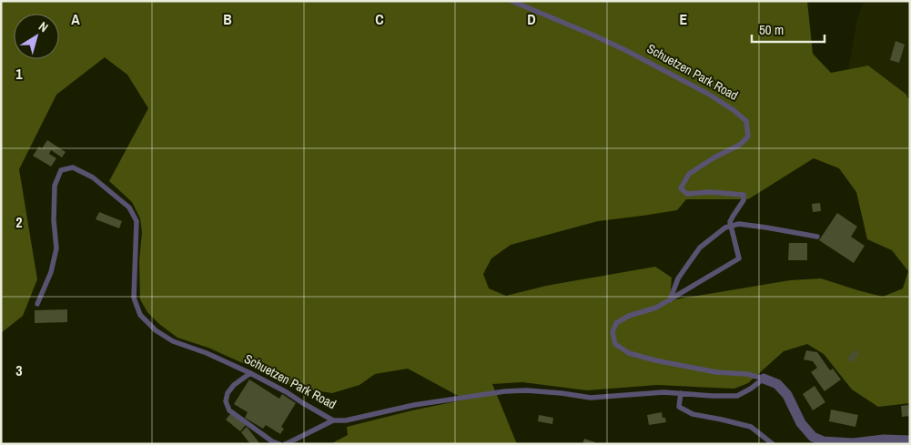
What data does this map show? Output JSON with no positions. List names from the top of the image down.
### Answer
{
  "streets": {
    "lane": ["Schuetzen Park Road"]
  },
  "scale_bar": "50 m",
  "north": "top right",
  "grid": {
    "columns": [
      "A",
      "B",
      "C",
      "D",
      "E"
    ],
    "rows": ["1", "2", "3"]
  }
}
